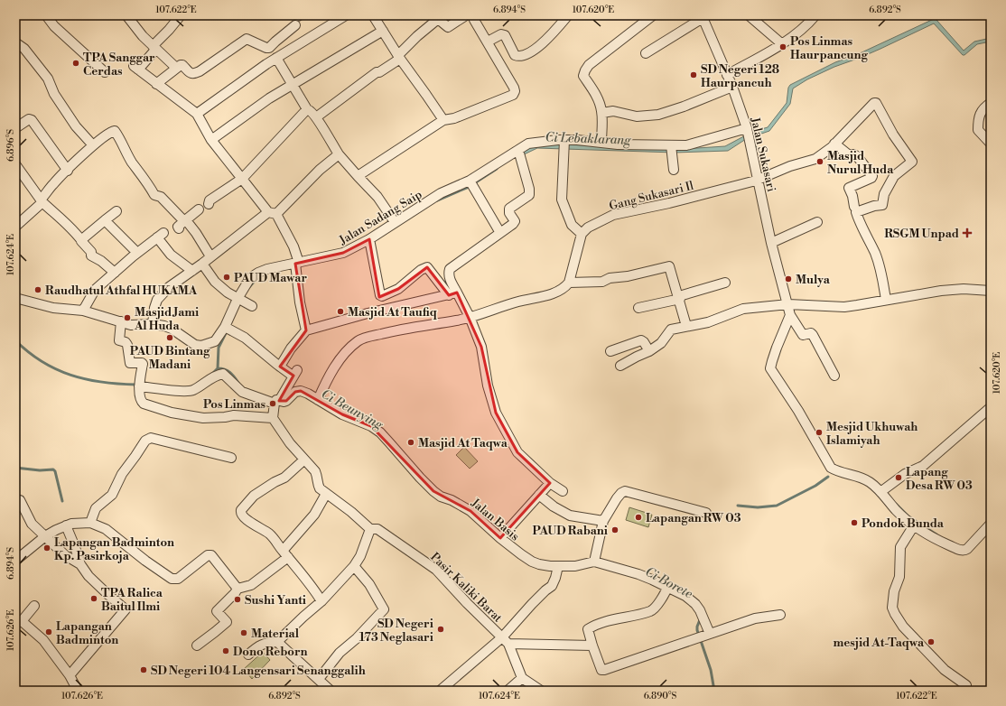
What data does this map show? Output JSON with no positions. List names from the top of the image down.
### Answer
{
  "streets": {
    "street": [
      "Jalan Sukasari",
      "Gang Sukasari Il",
      "Jalan Sadang Saip",
      "Jalan Basis",
      "Pasir Kaliki Barat"
    ]
  },
  "crossings": [
    ["Jalan Sukasari", "Gang Sukasari Il"],
    ["Jalan Sukasari", "Jalan Sadang Saip"]
  ],
  "water": ["Ci Lebaklarang", "Ci Beunying", "Ci Borete"],
  "places": {
    "other": [
      "Pos Linmas Haurpancung",
      "TPA Sanggar Cerdas",
      "SD Negeri 128 Haurpancuh",
      "Masjid Nurul Huda",
      "PAUD Mawar",
      "Mulya",
      "Raudhatul Athfal HUKAMA",
      "Masjid At Taufiq",
      "Masjid Jami Al Huda",
      "PAUD Bintang Madani",
      "Pos Linmas",
      "Mesjid Ukhuwah Islamiyah",
      "Masjid At Taqwa",
      "Lapang Desa RW 03",
      "Lapangan RW 03",
      "Pondok Bunda",
      "PAUD Rabani",
      "Lapangan Badminton Kp. Pasirkoja",
      "TPA Ralica Baitul Ilmi",
      "Sushi Yanti",
      "SD Negeri 173 Neglasari",
      "Lapangan Badminton",
      "Material",
      "mesjid At-Taqwa",
      "Dono Reborn",
      "SD Negeri 104 Langensari Senanggalih"
    ],
    "health": ["RSGM Unpad"]
  },
  "coordinates": [
    "107.622°E",
    "6.894°S",
    "107.620°E",
    "6.892°S",
    "6.896°S",
    "107.624°E",
    "107.626°E",
    "6.890°S"
  ]
}
